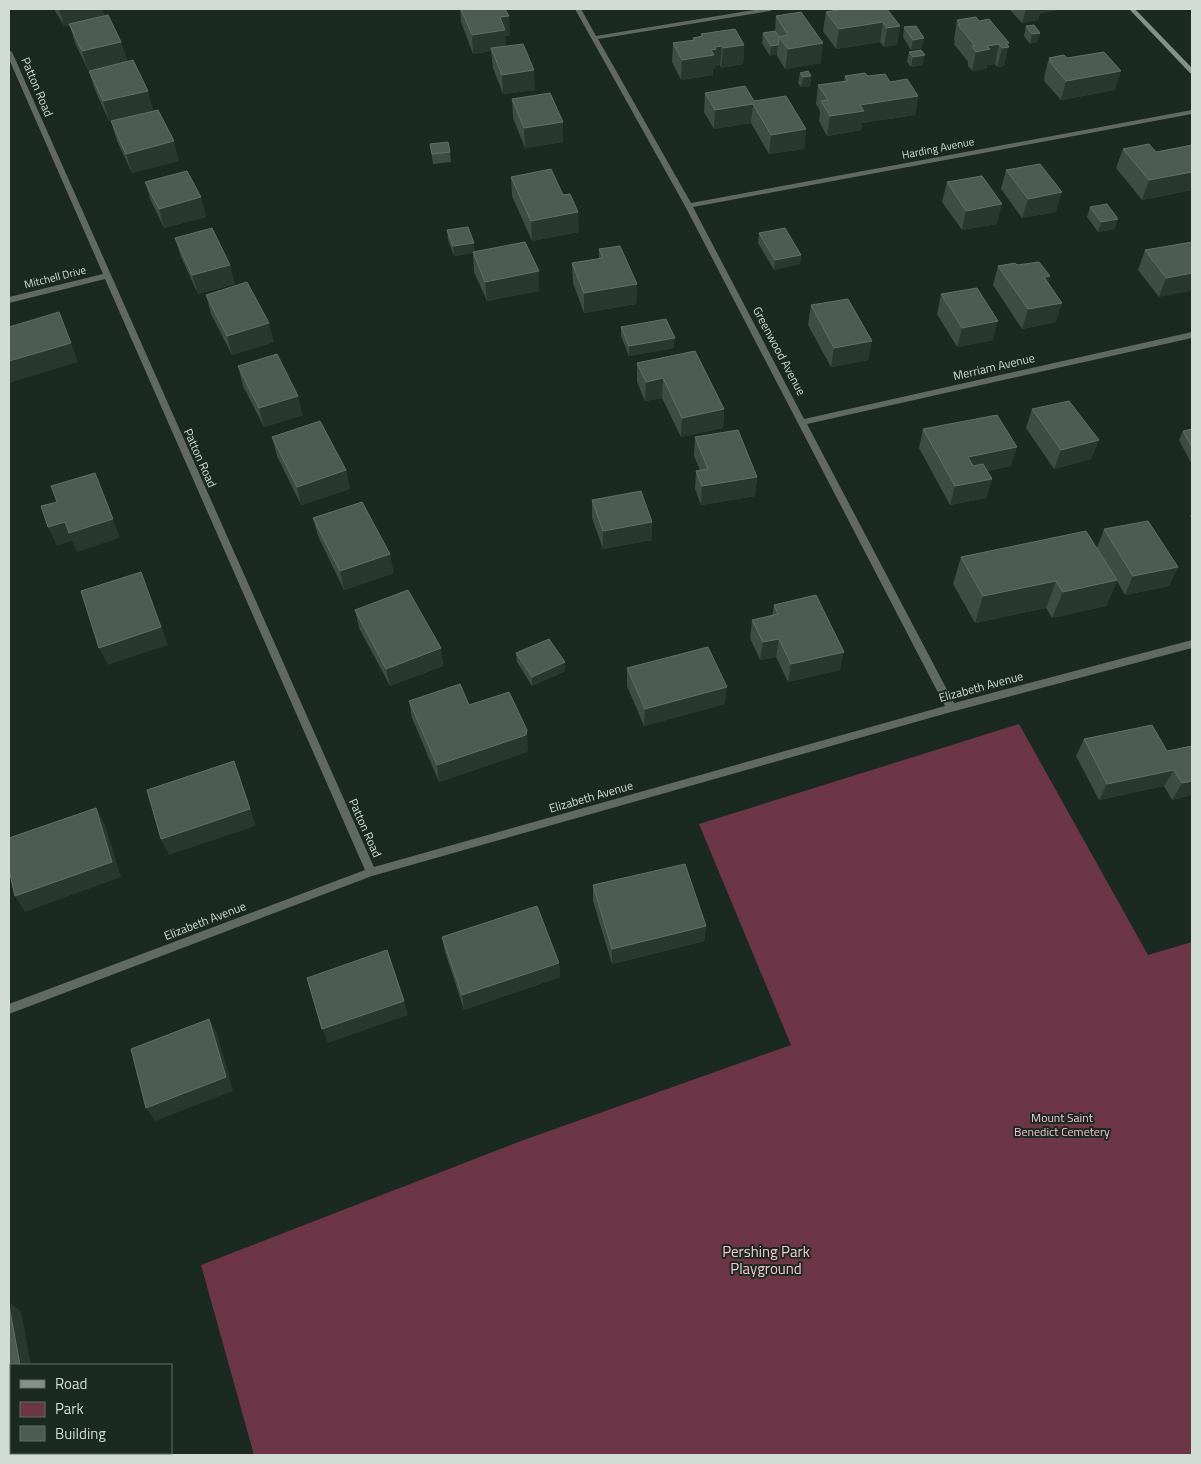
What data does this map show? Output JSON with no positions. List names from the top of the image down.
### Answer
{
  "streets": {
    "street": [
      "Patton Road",
      "Harding Avenue",
      "Mitchell Drive",
      "Greenwood Avenue",
      "Merriam Avenue",
      "Elizabeth Avenue"
    ]
  },
  "crossings": [
    ["Patton Road", "Mitchell Drive"],
    ["Patton Road", "Elizabeth Avenue"],
    ["Harding Avenue", "Greenwood Avenue"],
    ["Greenwood Avenue", "Merriam Avenue"],
    ["Greenwood Avenue", "Elizabeth Avenue"]
  ],
  "parks": ["Mount Saint Benedict Cemetery", "Pershing Park Playground"],
  "legend": ["Road", "Park", "Building"]
}
